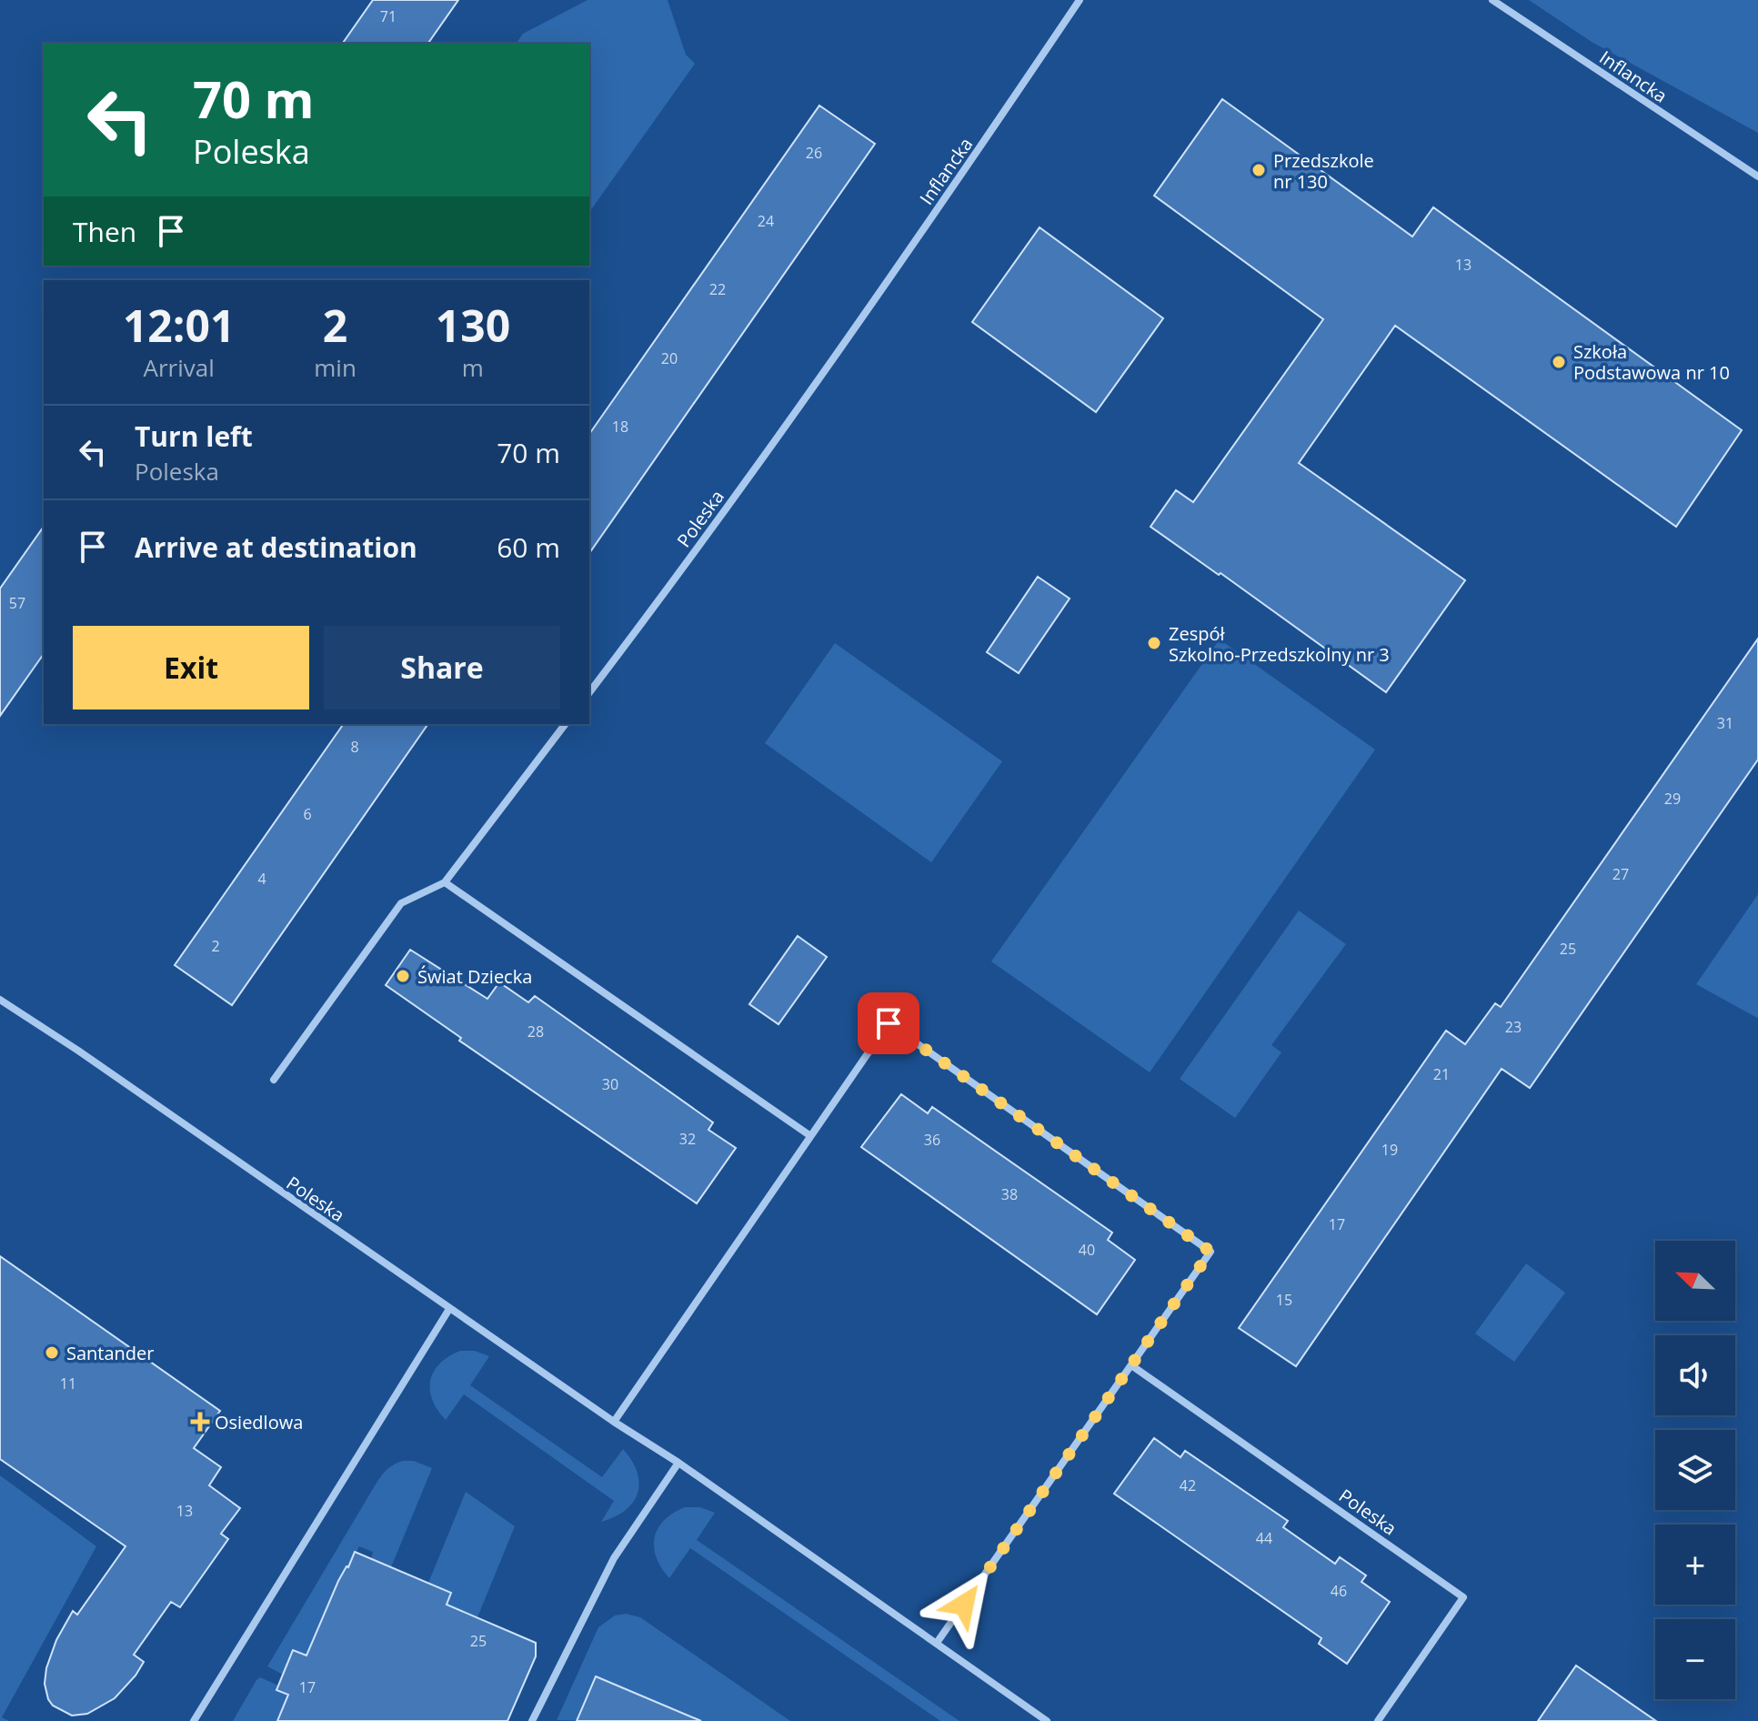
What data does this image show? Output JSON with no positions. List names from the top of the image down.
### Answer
{
  "streets": {
    "street": ["Inflancka", "Poleska"]
  },
  "crossings": [
    ["Inflancka", "Poleska"]
  ],
  "places": {
    "other": [
      "Przedszkole nr 130",
      "Szkoła Podstawowa nr 10",
      "Zespół Szkolno-Przedszkolny nr 3",
      "Świat Dziecka",
      "Santander"
    ],
    "health": ["Osiedlowa"]
  },
  "house_numbers": [
    "71",
    "26",
    "24",
    "13",
    "22",
    "20",
    "18",
    "57",
    "31",
    "8",
    "29",
    "6",
    "27",
    "4",
    "2",
    "25",
    "23",
    "28",
    "21",
    "30",
    "32",
    "36",
    "19",
    "38",
    "17",
    "40",
    "15",
    "11",
    "42",
    "13",
    "44",
    "46",
    "25",
    "17"
  ],
  "north": "top left",
  "page": {
    "turn": ["70 m", "Poleska"],
    "then": "Then",
    "eta": [
      "12:01",
      "Arrival",
      "2",
      "min",
      "130",
      "m"
    ],
    "list": [
      {
        "name": "Turn left",
        "note": "Poleska",
        "value": "70 m"
      },
      {
        "name": "Arrive at destination",
        "value": "60 m"
      }
    ],
    "buttons": ["Exit", "Share"],
    "map_buttons": ["+", "−"]
  }
}
